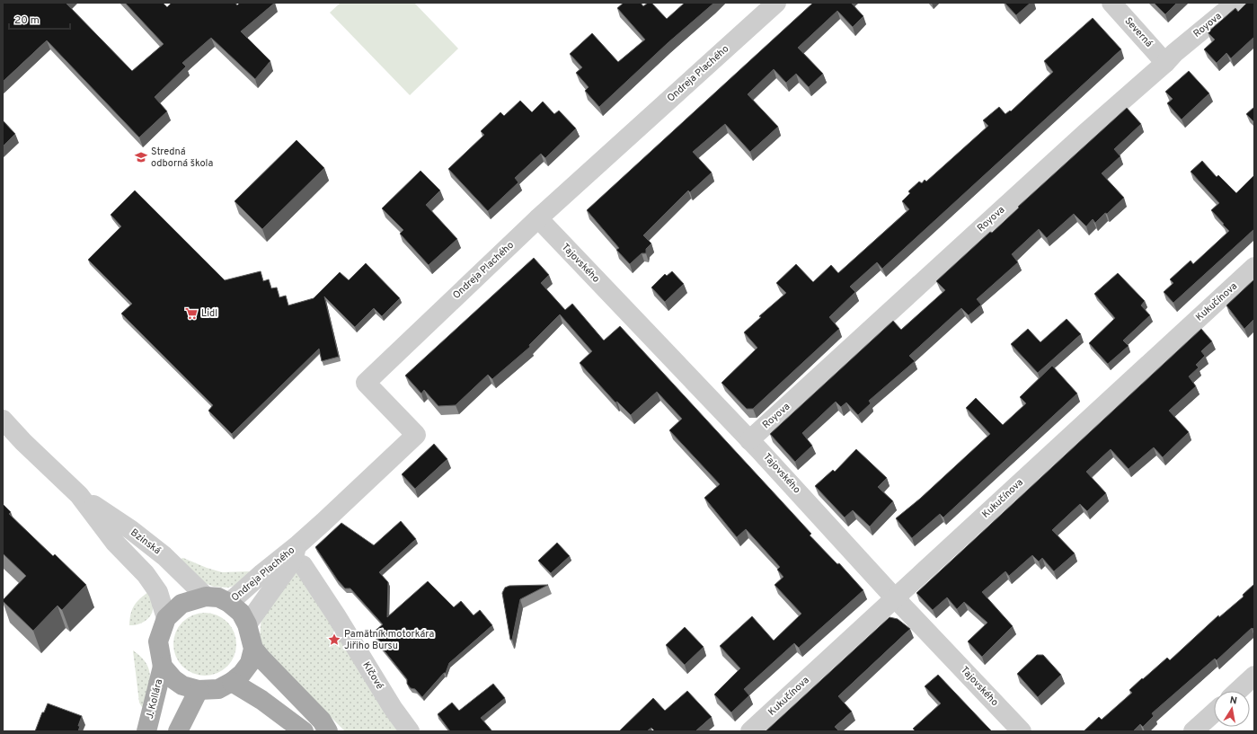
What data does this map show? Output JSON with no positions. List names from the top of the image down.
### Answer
{
  "streets": {
    "main road": ["J. Kollára"],
    "street": [
      "Royova",
      "Severná",
      "Ondreja Plachého",
      "Tajovského",
      "Kukučínova",
      "Bzinská",
      "Klčové"
    ]
  },
  "crossings": [
    ["Royova", "Severná"],
    ["Royova", "Tajovského"],
    ["Ondreja Plachého", "Tajovského"],
    ["Ondreja Plachého", "Bzinská"],
    ["Ondreja Plachého", "J. Kollára"],
    ["Tajovského", "Kukučínova"],
    ["Bzinská", "J. Kollára"]
  ],
  "places": {
    "school or university": ["Stredná odborná škola"],
    "supermarket": ["Lidl"],
    "place": ["Pamätník motorkára Jiřiho Bursu"]
  },
  "scale_bar": "20 m",
  "north": "top"
}
